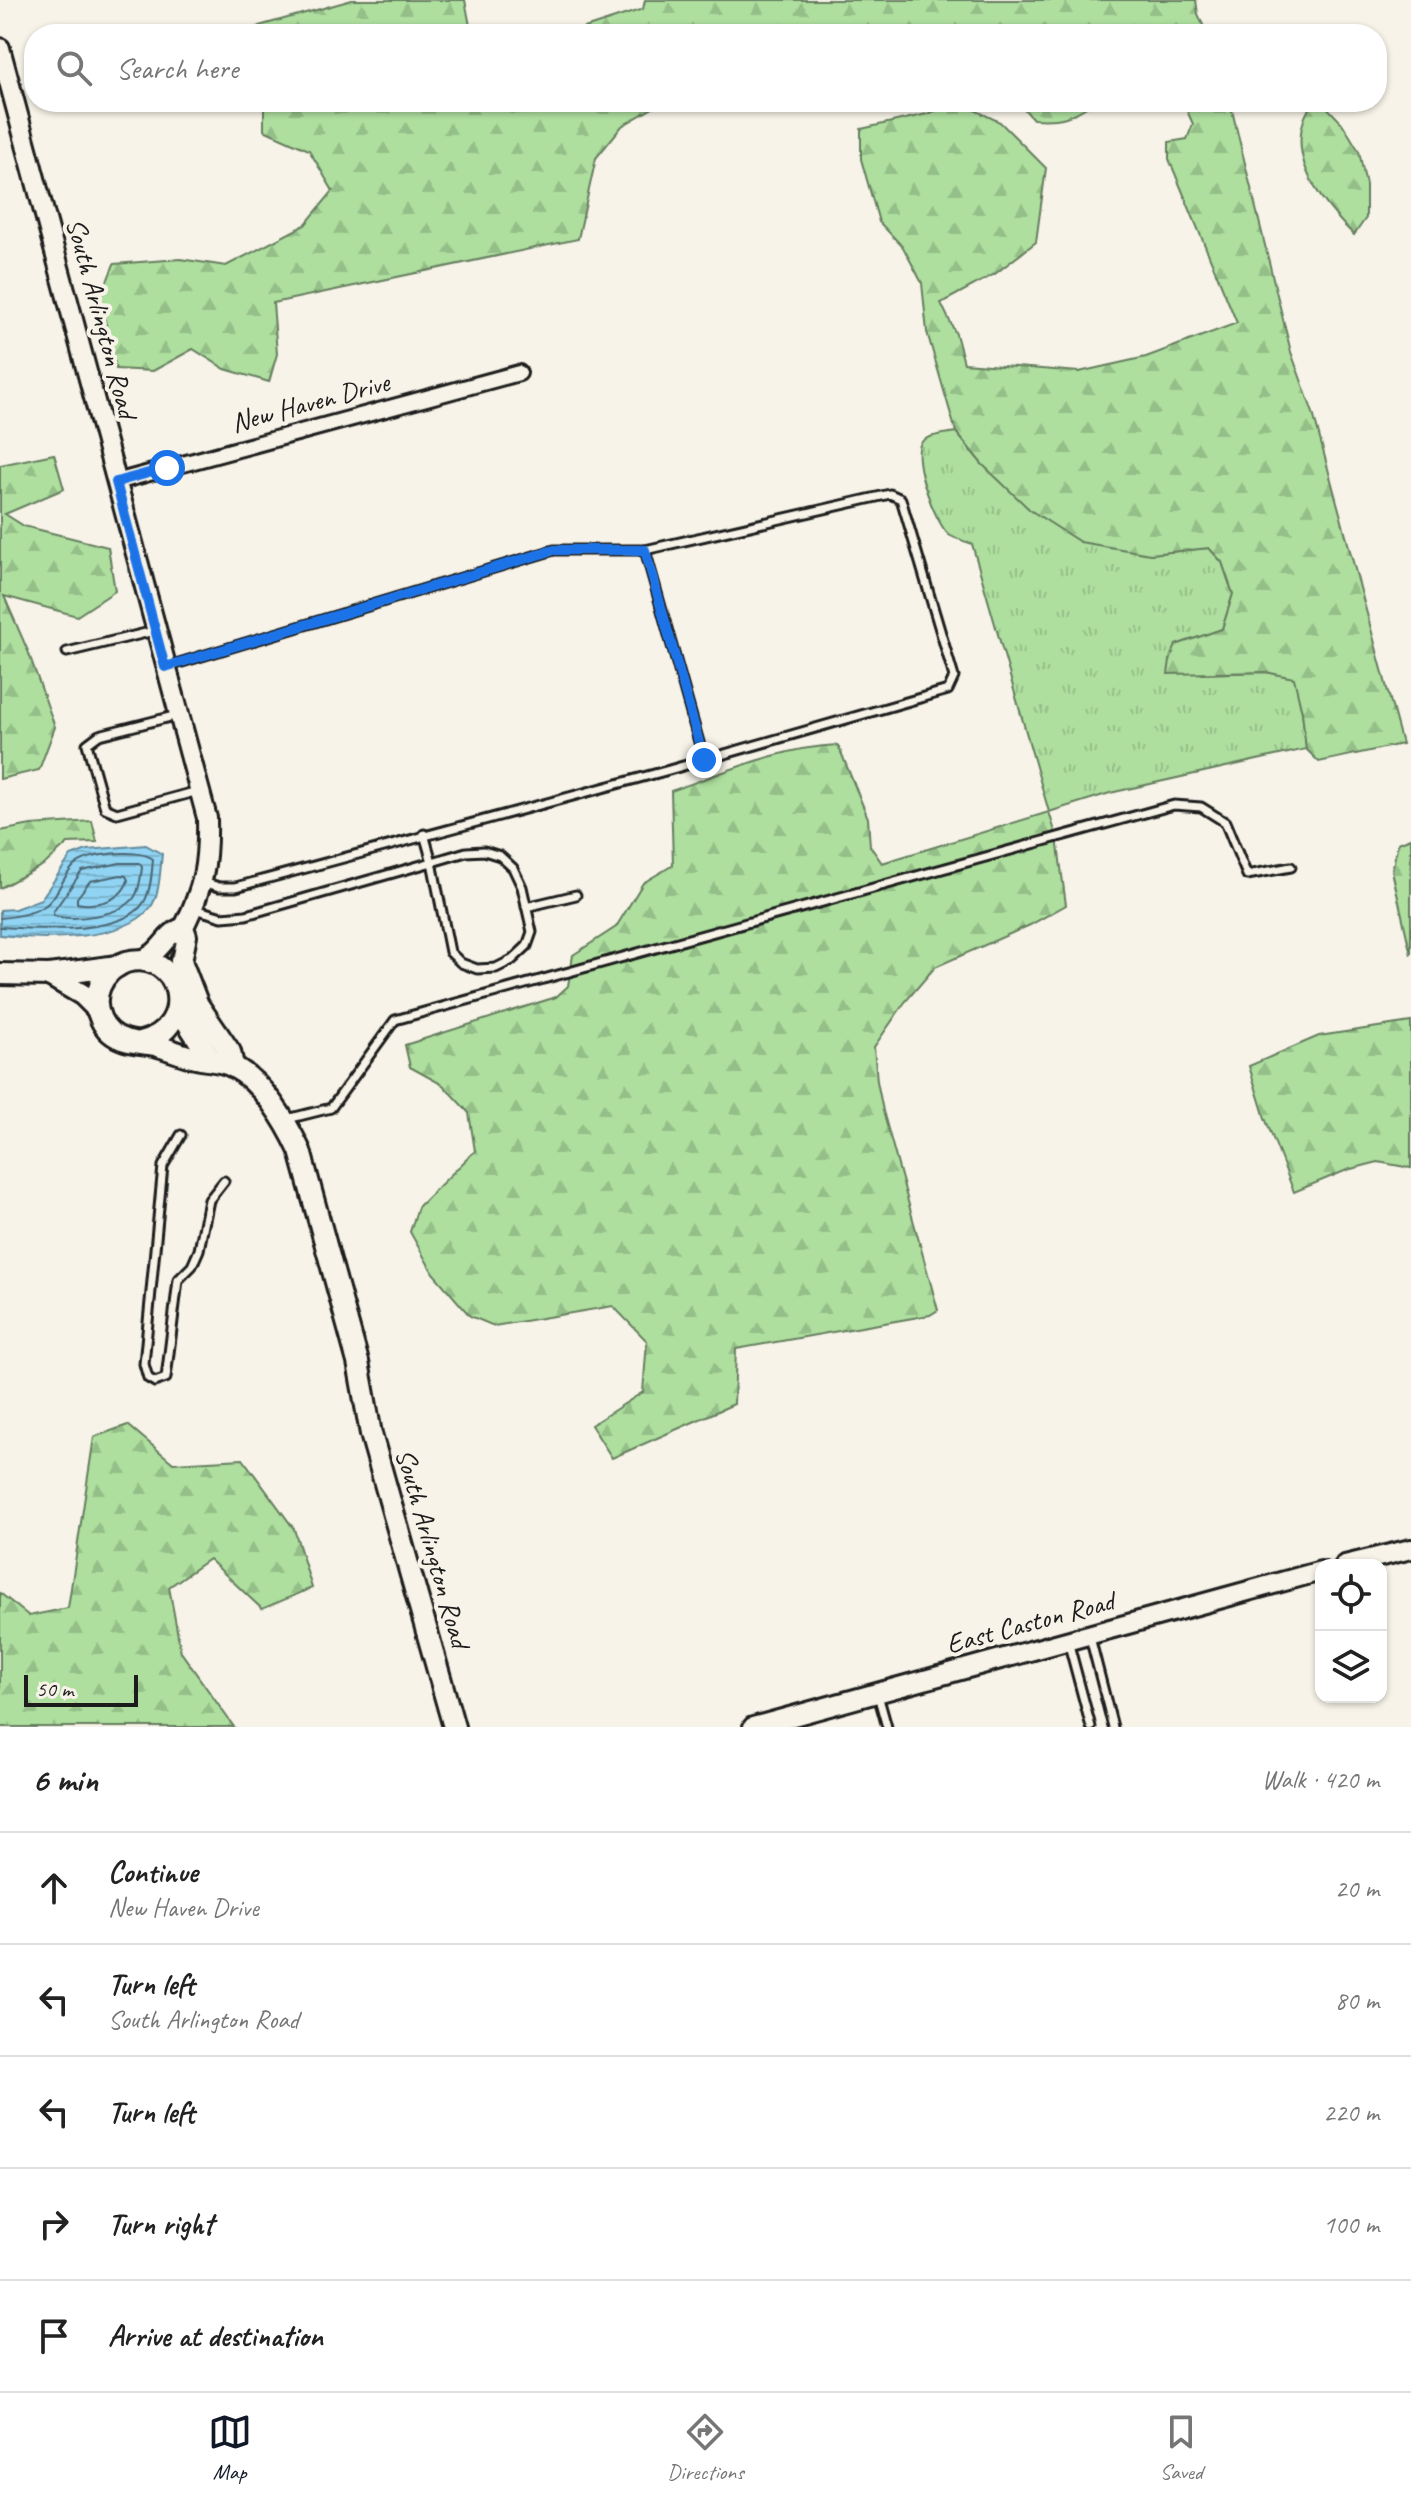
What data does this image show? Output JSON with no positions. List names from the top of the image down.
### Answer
{
  "streets": {
    "main road": ["South Arlington Road"],
    "street": ["New Haven Drive", "East Caston Road"]
  },
  "crossings": [
    ["South Arlington Road", "New Haven Drive"]
  ],
  "scale_bar": "50 m",
  "page": {
    "search": "Search here",
    "scale": "50 m",
    "heading": ["6 min", "Walk · 420 m"],
    "list": [
      ["Continue", "New Haven Drive", "20 m"],
      ["Turn left", "South Arlington Road", "80 m"],
      ["Turn left", "220 m"],
      ["Turn right", "100 m"],
      "Arrive at destination"
    ],
    "nav": ["Map", "Directions", "Saved"]
  }
}
